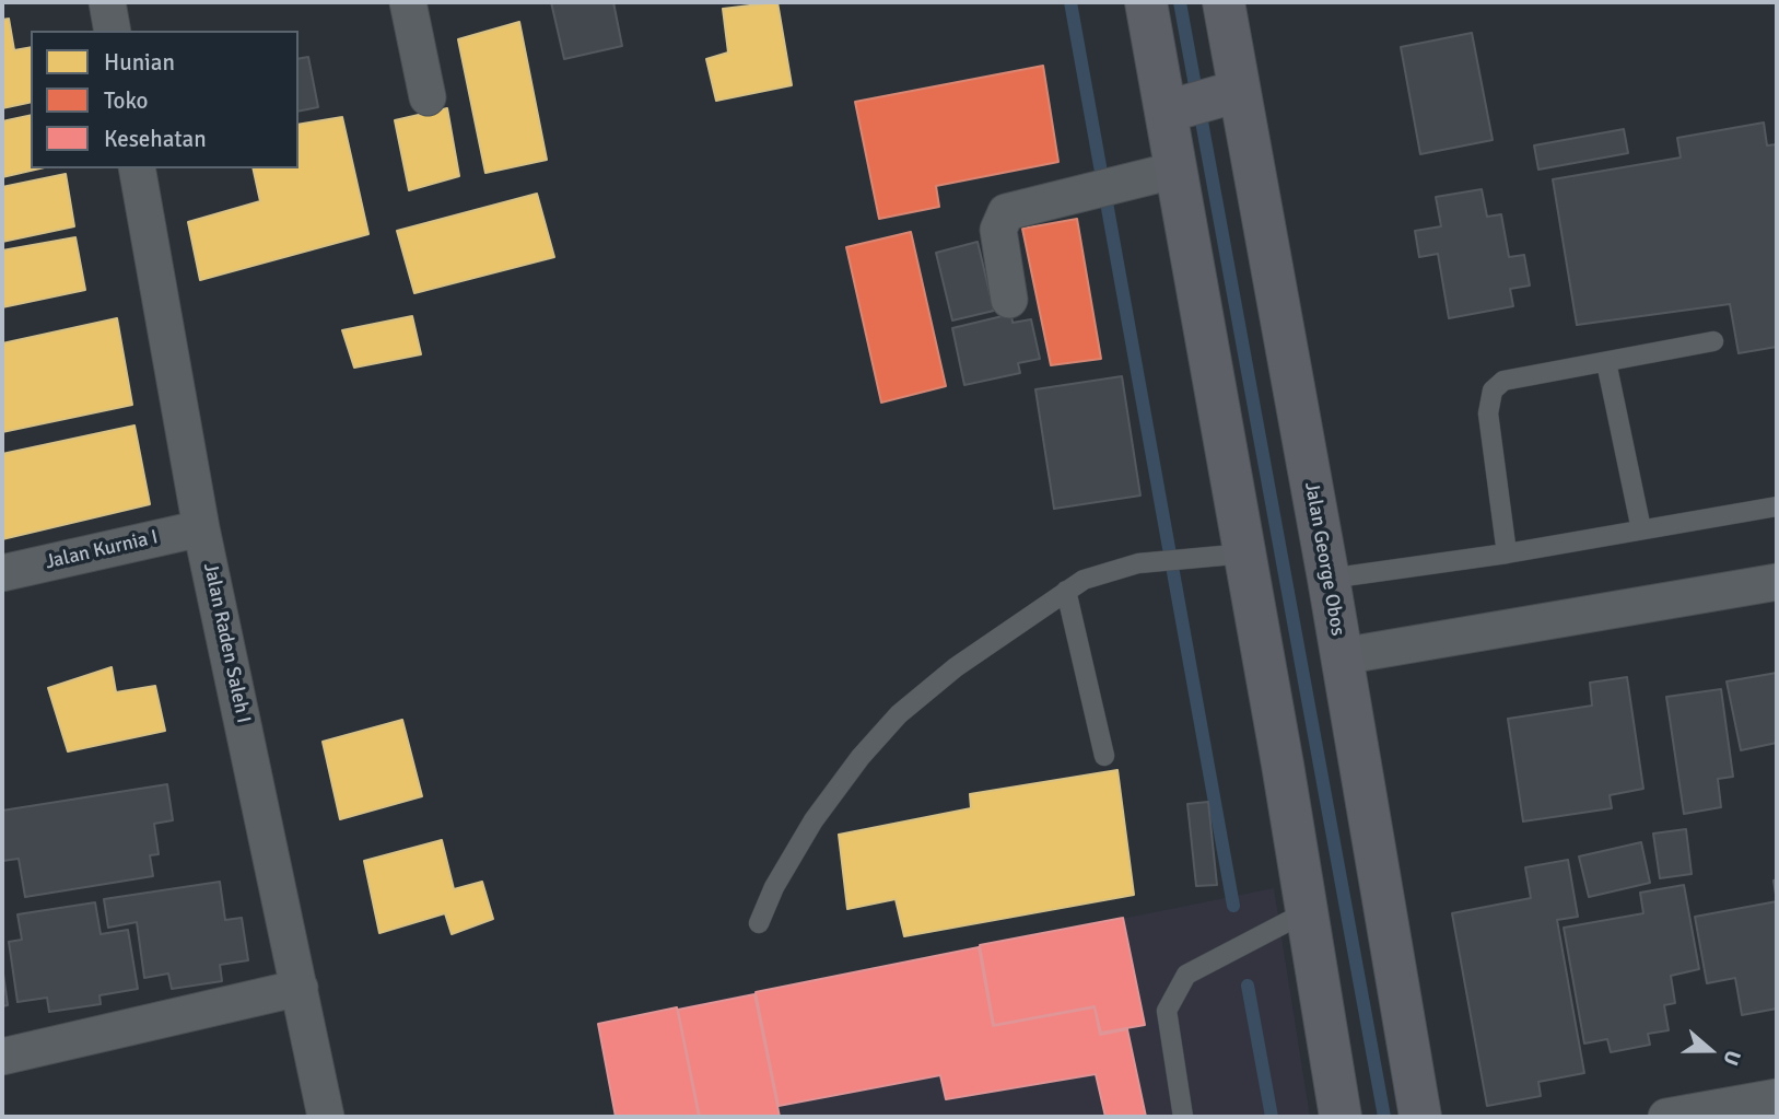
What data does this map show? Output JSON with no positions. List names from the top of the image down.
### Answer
{
  "streets": {
    "main road": ["Jalan George Obos"],
    "street": ["Jalan Kurnia I", "Jalan Raden Saleh I"]
  },
  "crossings": [
    ["Jalan Kurnia I", "Jalan Raden Saleh I"]
  ],
  "legend": ["Hunian", "Toko", "Kesehatan"],
  "north": "right"
}
